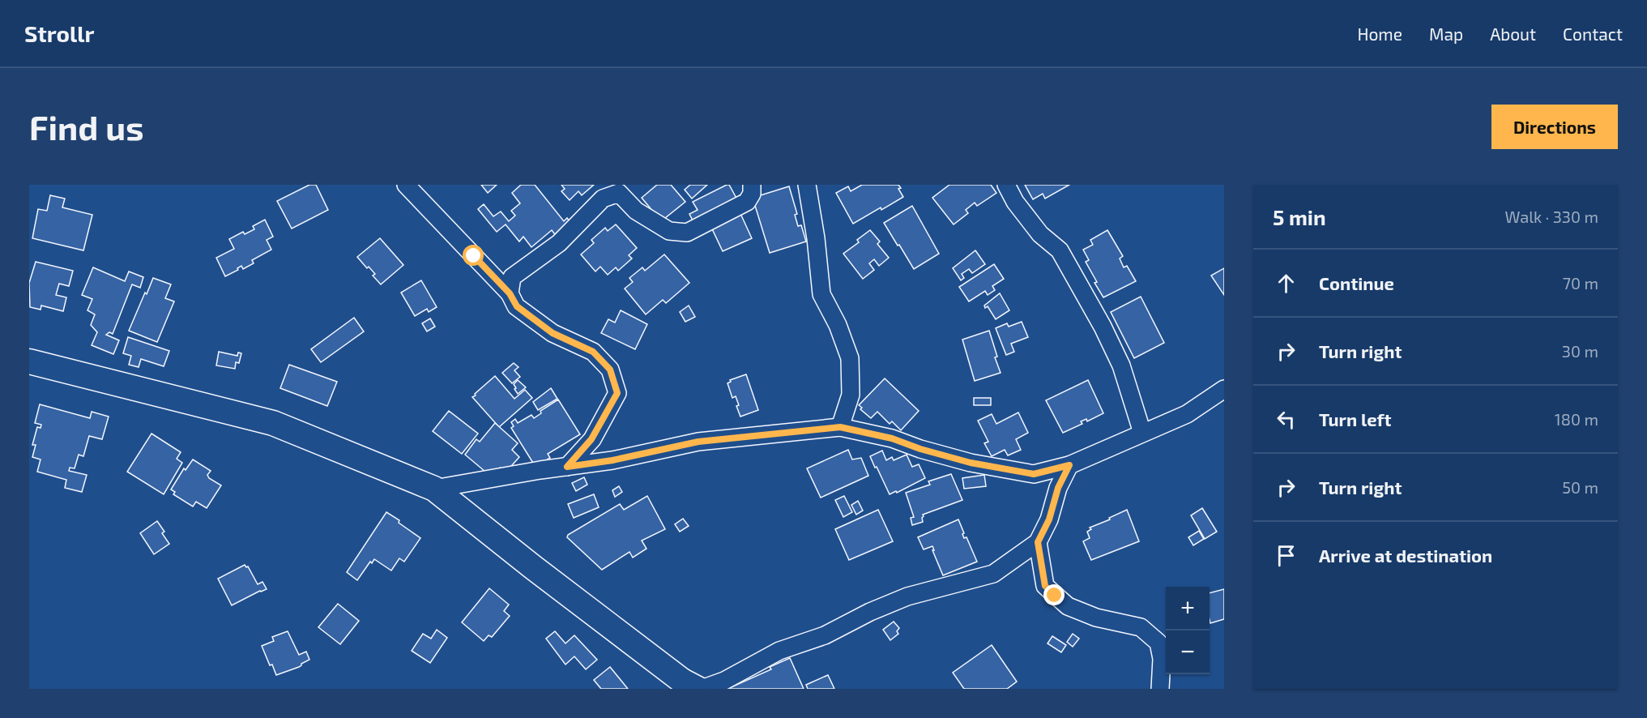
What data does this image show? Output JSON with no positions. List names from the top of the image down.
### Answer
{
  "page": {
    "header": "Strollr",
    "nav": [
      "Home",
      "Map",
      "About",
      "Contact"
    ],
    "buttons": "Directions",
    "title": "Find us",
    "heading": ["5 min", "Walk · 330 m"],
    "list": [
      ["Continue", "70 m"],
      ["Turn right", "30 m"],
      ["Turn left", "180 m"],
      ["Turn right", "50 m"],
      "Arrive at destination"
    ],
    "map_buttons": ["+", "−"]
  }
}
